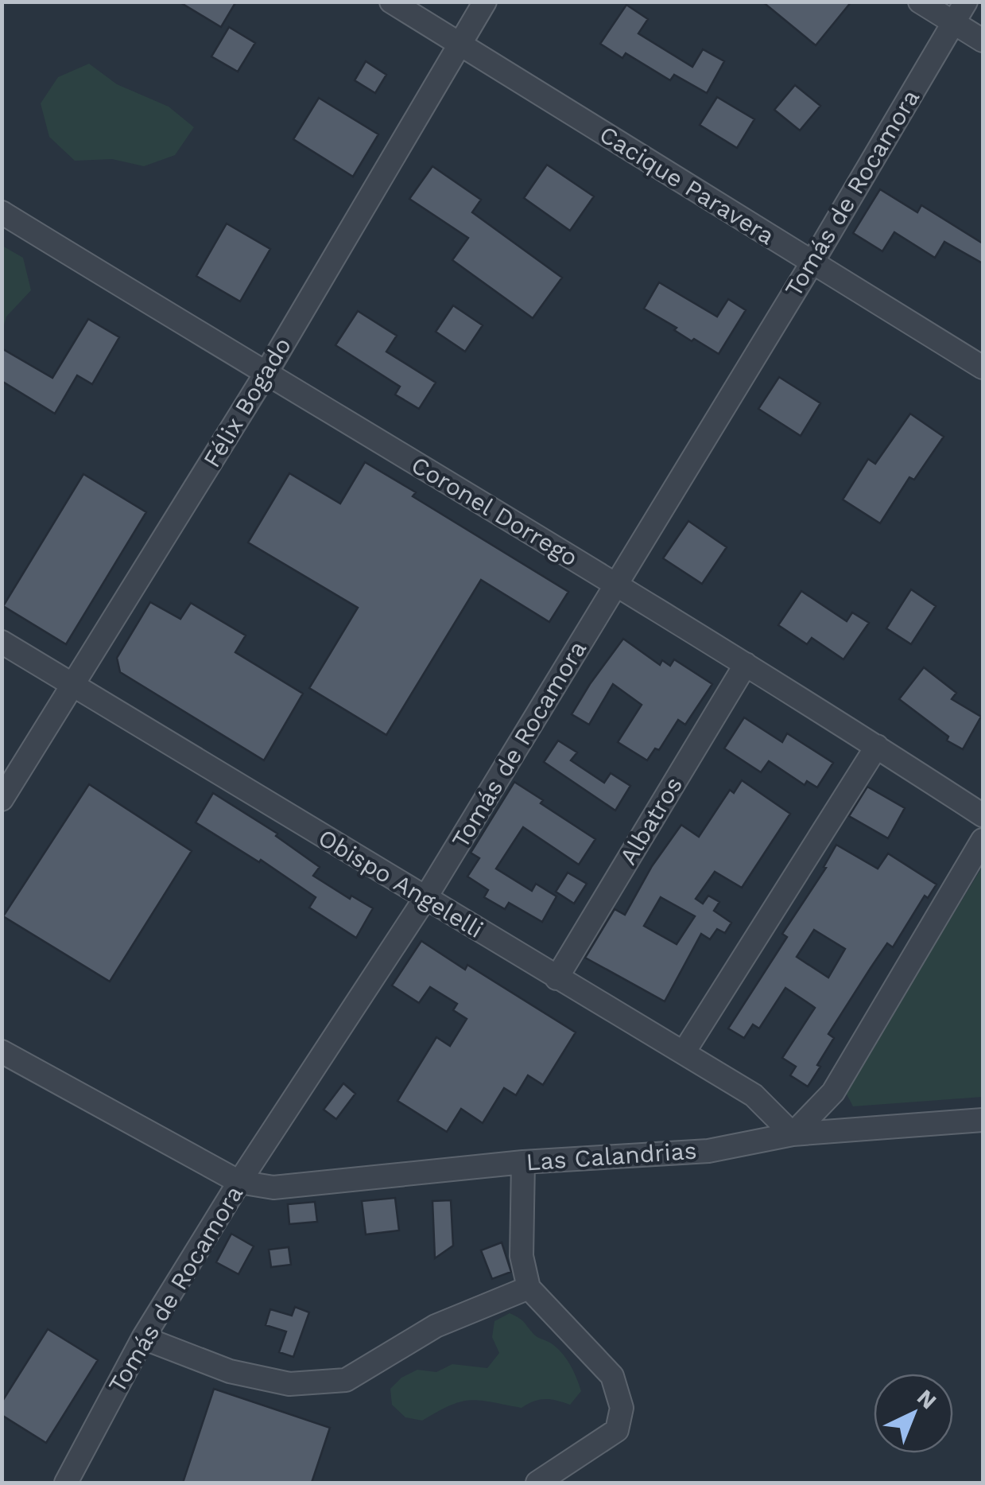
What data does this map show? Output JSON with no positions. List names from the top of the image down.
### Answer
{
  "streets": {
    "street": [
      "Cacique Paravera",
      "Tomás de Rocamora",
      "Félix Bogado",
      "Coronel Dorrego",
      "Albatros",
      "Obispo Angelelli",
      "Las Calandrias"
    ]
  },
  "crossings": [
    ["Cacique Paravera", "Tomás de Rocamora"],
    ["Cacique Paravera", "Félix Bogado"],
    ["Tomás de Rocamora", "Coronel Dorrego"],
    ["Tomás de Rocamora", "Obispo Angelelli"],
    ["Tomás de Rocamora", "Las Calandrias"],
    ["Félix Bogado", "Coronel Dorrego"],
    ["Félix Bogado", "Obispo Angelelli"],
    ["Coronel Dorrego", "Albatros"],
    ["Albatros", "Obispo Angelelli"],
    ["Obispo Angelelli", "Las Calandrias"]
  ],
  "north": "top right"
}
